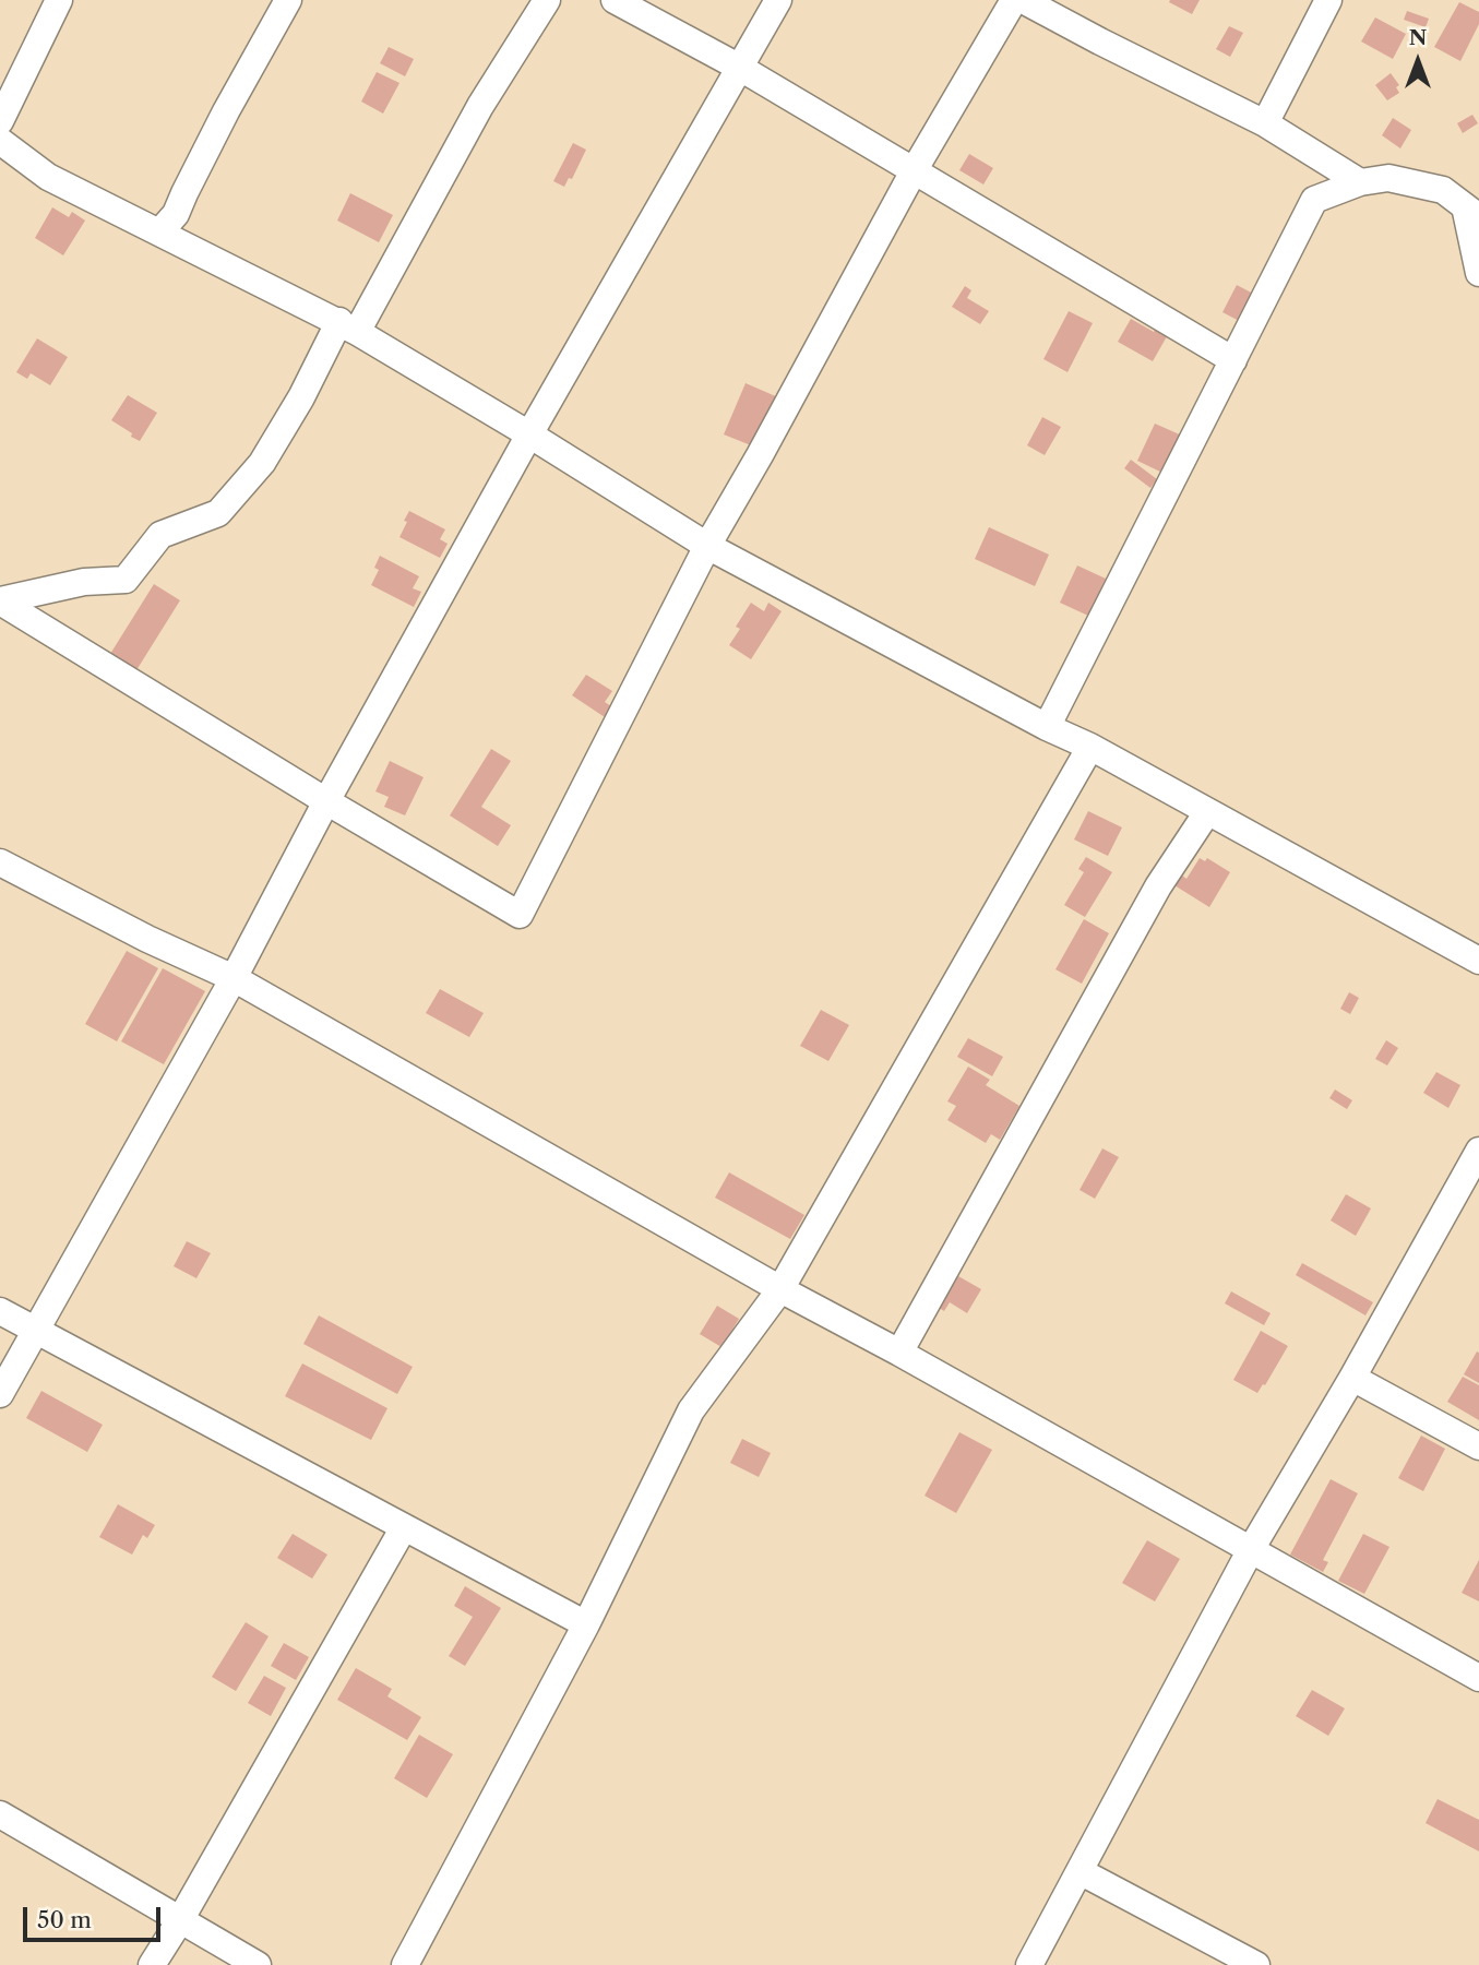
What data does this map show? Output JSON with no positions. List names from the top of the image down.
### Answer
{
  "scale_bar": "50 m",
  "north": "top"
}
